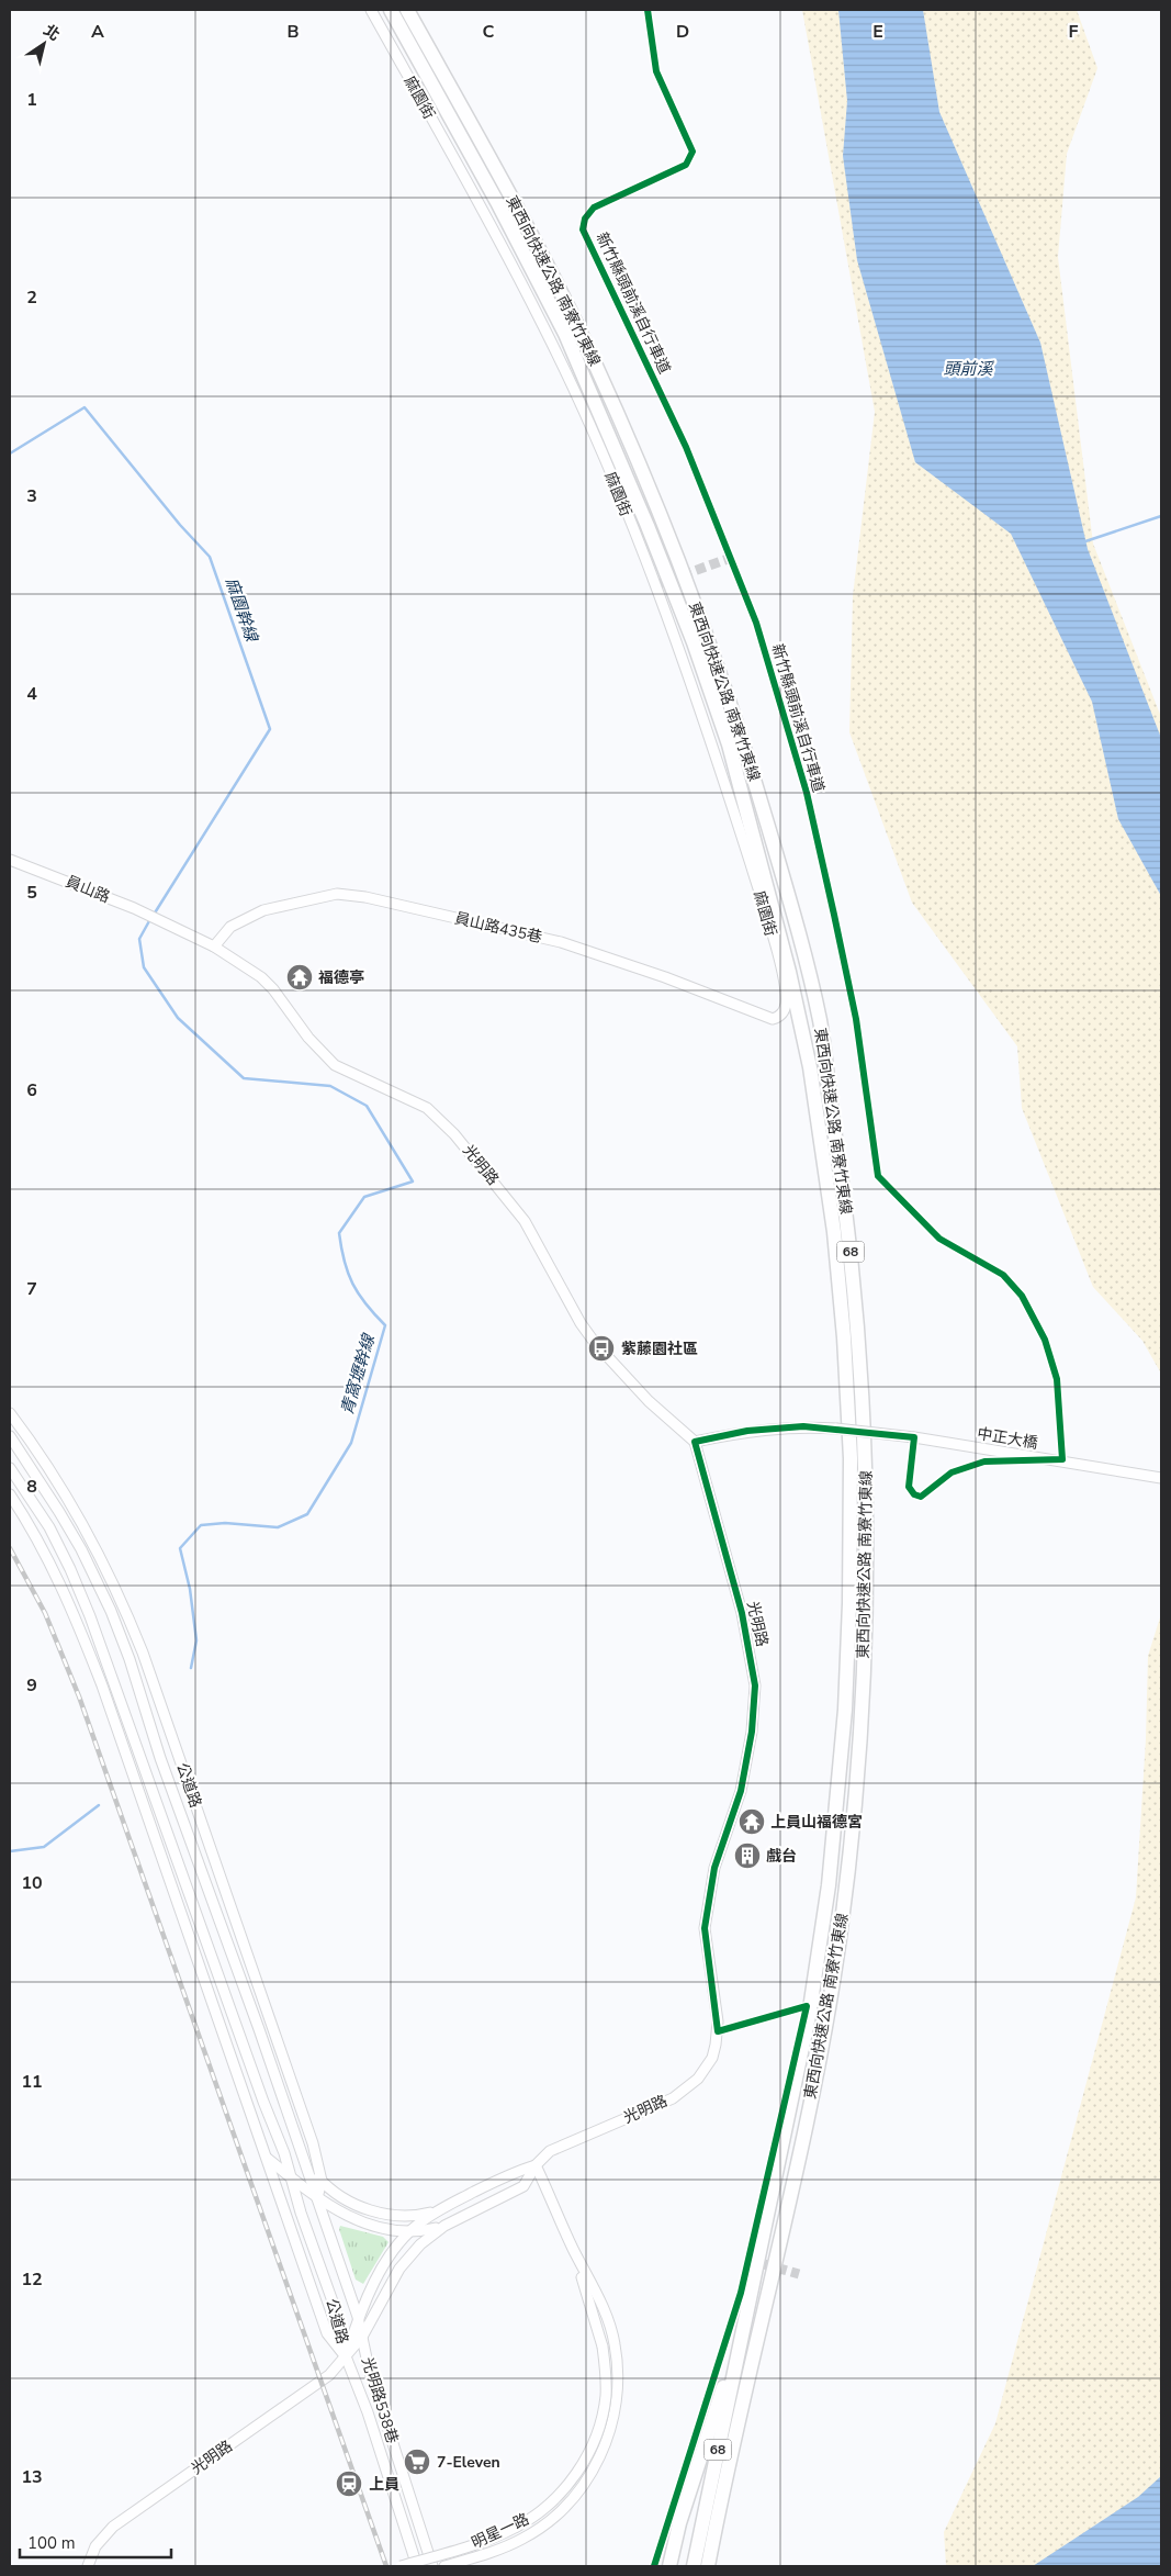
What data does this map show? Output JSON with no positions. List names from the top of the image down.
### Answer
{
  "streets": {
    "highway": ["東西向快速公路 南寮竹東線", "68"],
    "street": [
      "麻園街",
      "員山路",
      "員山路435巷",
      "光明路",
      "中正大橋",
      "公道路",
      "光明路538巷",
      "明星一路"
    ],
    "cycle path": ["新竹縣頭前溪自行車道"]
  },
  "crossings": [
    ["麻園街", "員山路435巷"],
    ["員山路", "員山路435巷"],
    ["員山路", "光明路"],
    ["員山路435巷", "光明路"],
    ["光明路", "中正大橋"],
    ["光明路", "公道路"],
    ["光明路", "光明路538巷"],
    ["光明路", "明星一路"],
    ["公道路", "光明路538巷"]
  ],
  "water": ["頭前溪", "麻園幹線", "青窩壢幹線"],
  "places": {
    "temple": ["福德亭", "上員山福德宮"],
    "bus stop": ["紫藤園社區"],
    "building": ["戲台"],
    "supermarket": ["7-Eleven"],
    "station": ["上員"]
  },
  "scale_bar": "100 m",
  "north": "top right",
  "grid": {
    "columns": [
      "A",
      "B",
      "C",
      "D",
      "E",
      "F"
    ],
    "rows": [
      "1",
      "2",
      "3",
      "4",
      "5",
      "6",
      "7",
      "8",
      "9",
      "10",
      "11",
      "12",
      "13"
    ]
  }
}
